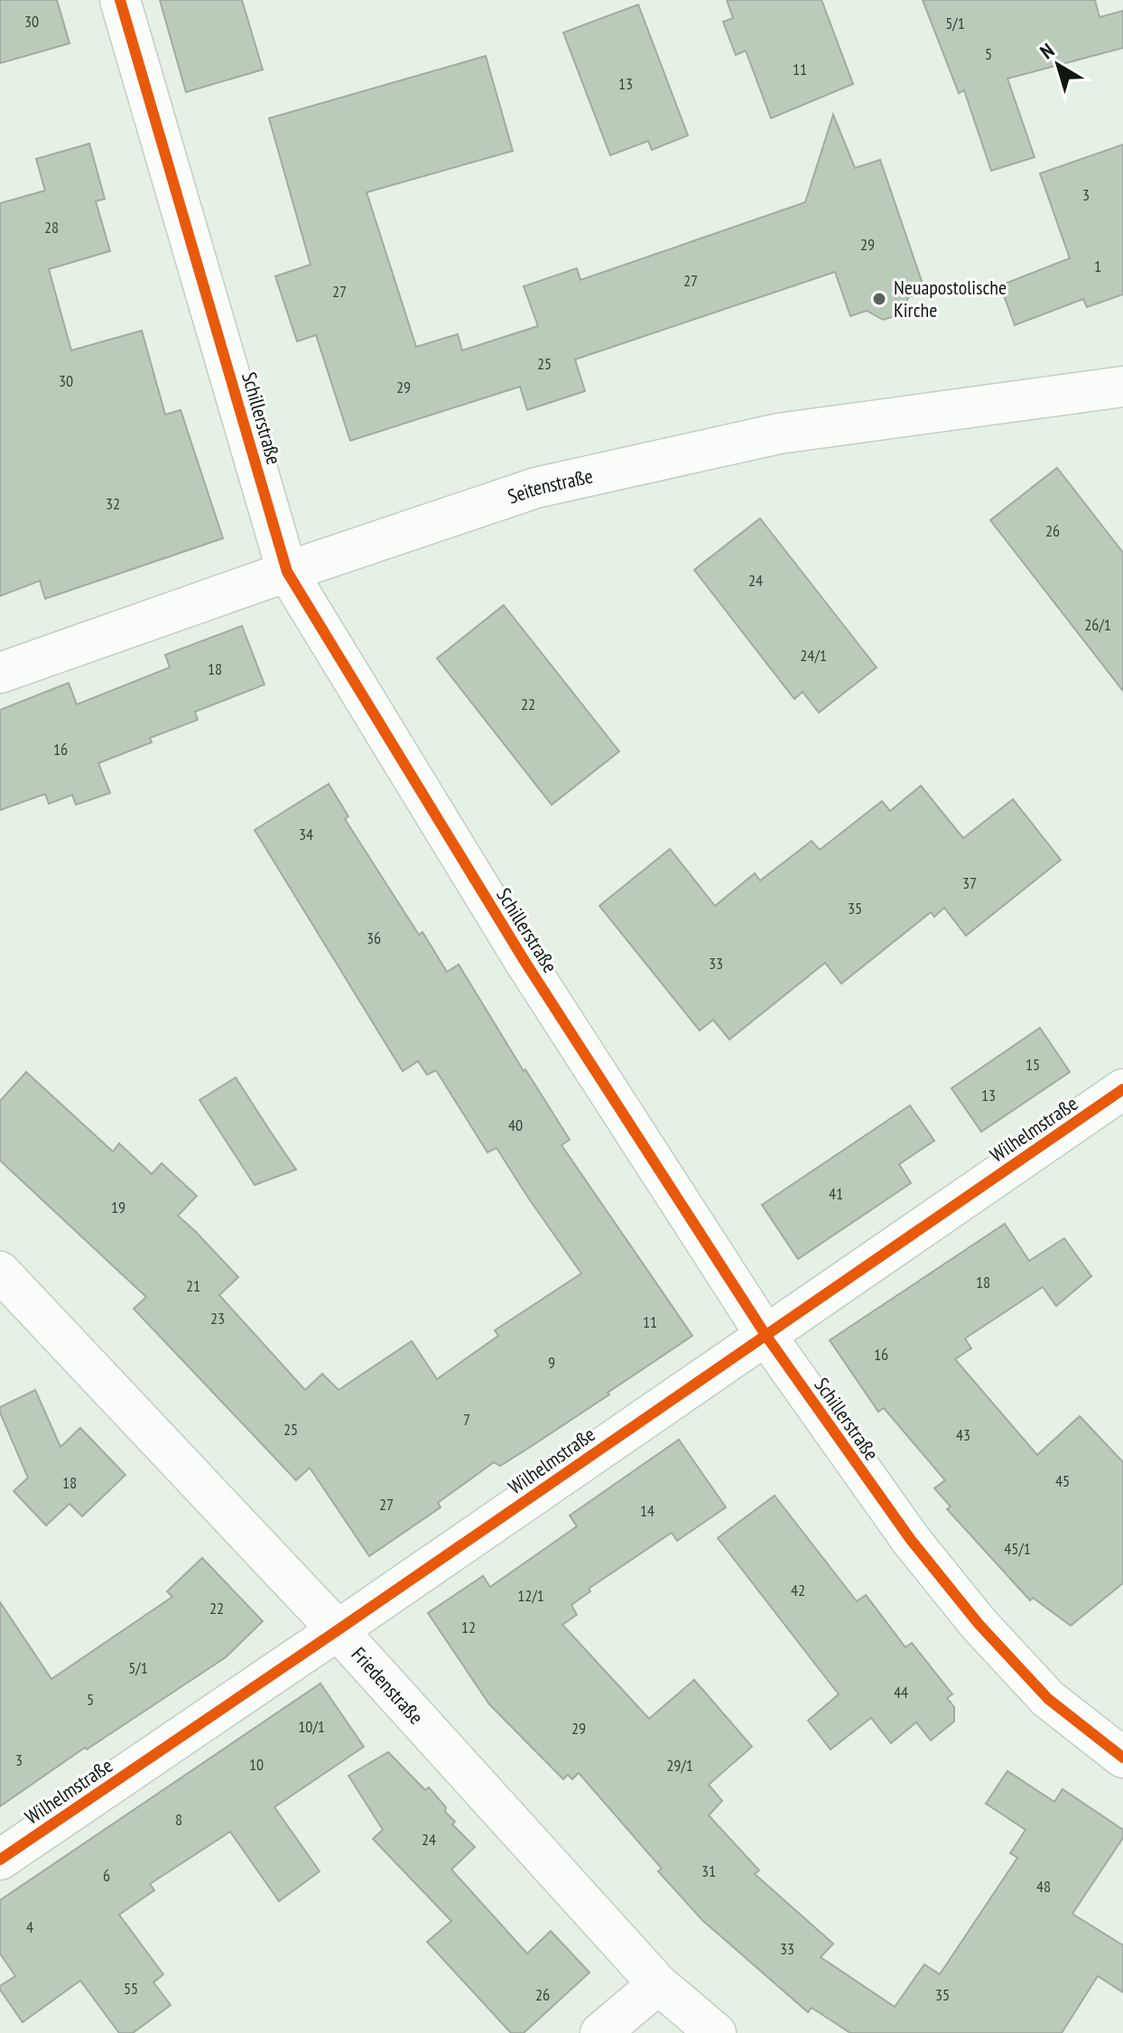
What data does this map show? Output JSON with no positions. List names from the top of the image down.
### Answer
{
  "streets": {
    "street": [
      "Schillerstraße",
      "Seitenstraße",
      "Wilhelmstraße",
      "Friedenstraße"
    ]
  },
  "crossings": [
    ["Schillerstraße", "Seitenstraße"],
    ["Schillerstraße", "Wilhelmstraße"],
    ["Wilhelmstraße", "Friedenstraße"]
  ],
  "places": ["Neuapostolische Kirche"],
  "house_numbers": [
    "30",
    "5/1",
    "5",
    "11",
    "13",
    "3",
    "28",
    "29",
    "1",
    "27",
    "27",
    "25",
    "30",
    "29",
    "32",
    "26",
    "24",
    "26/1",
    "24/1",
    "18",
    "22",
    "16",
    "34",
    "37",
    "35",
    "36",
    "33",
    "15",
    "13",
    "40",
    "41",
    "19",
    "18",
    "21",
    "23",
    "11",
    "16",
    "9",
    "7",
    "25",
    "43",
    "45",
    "18",
    "27",
    "14",
    "45/1",
    "42",
    "12/1",
    "22",
    "12",
    "5/1",
    "44",
    "5",
    "10/1",
    "29",
    "3",
    "10",
    "29/1",
    "8",
    "24",
    "31",
    "6",
    "48",
    "4",
    "33",
    "55",
    "26",
    "35"
  ],
  "north": "top left"
}
